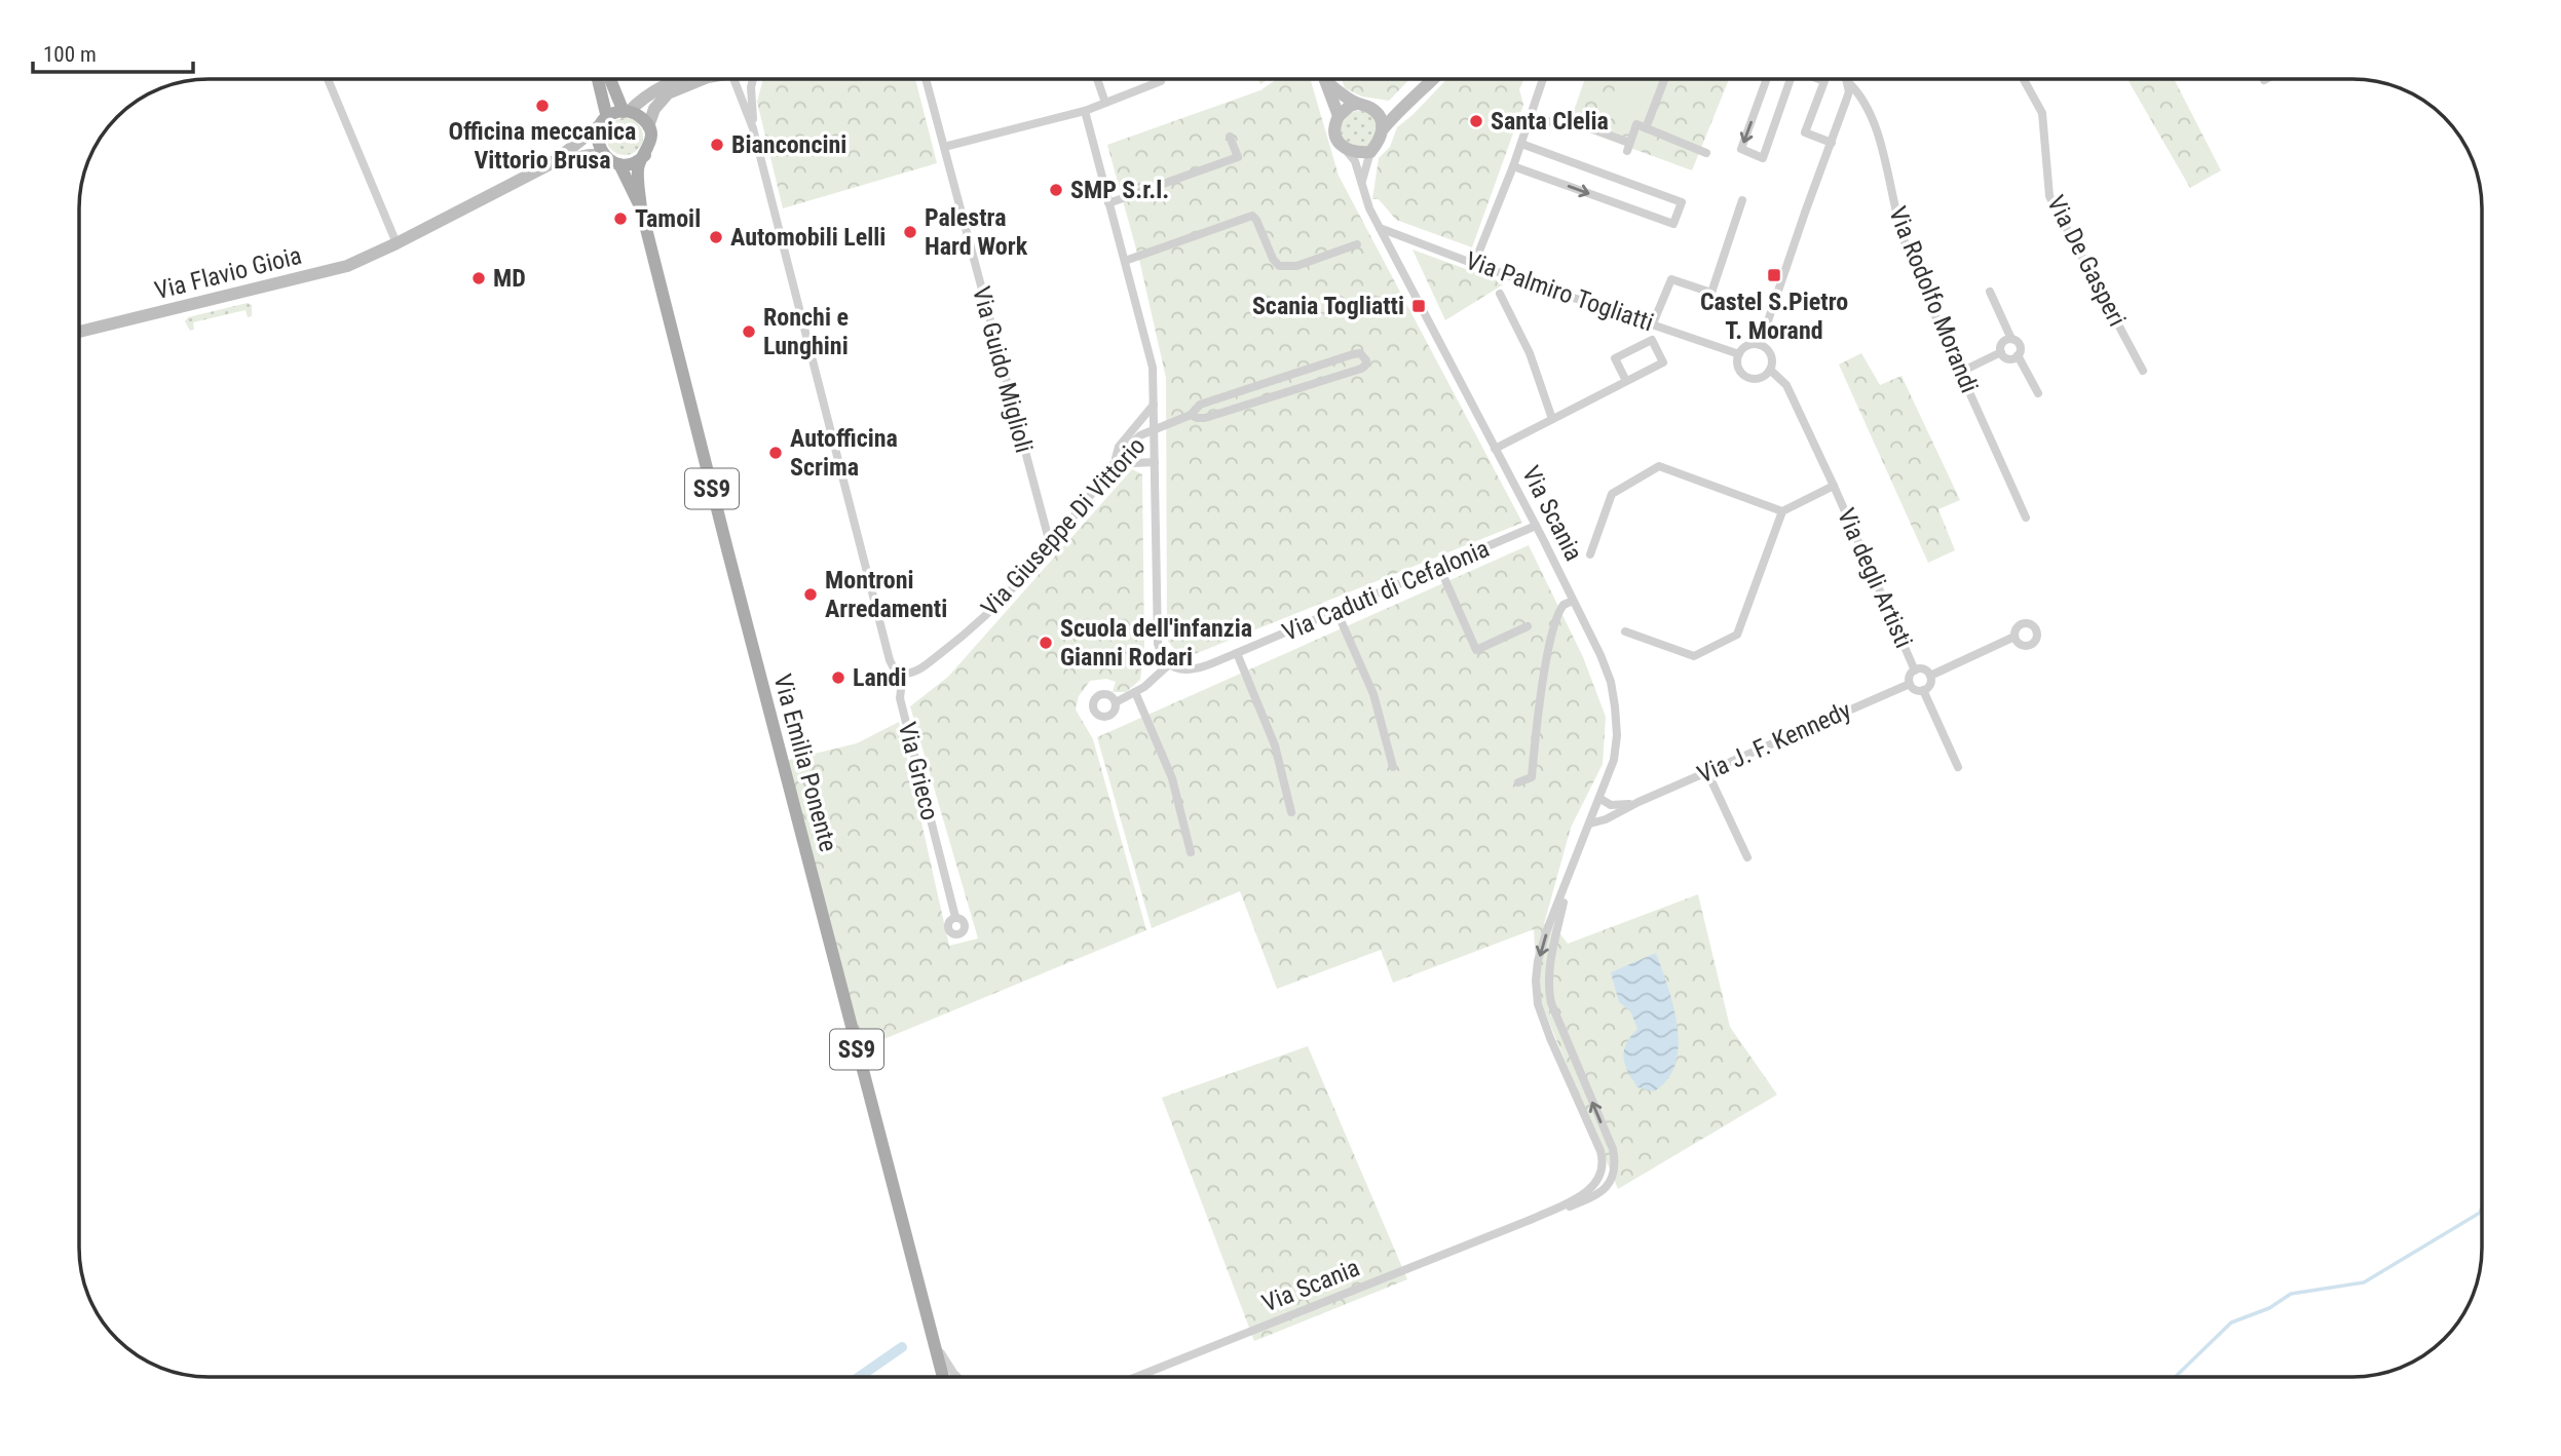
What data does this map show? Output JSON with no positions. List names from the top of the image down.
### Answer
{
  "streets": {
    "main road": [
      "Via Flavio Gioia",
      "SS9",
      "Via Scania",
      "Via Emilia Ponente"
    ],
    "street": [
      "Via De Gasperi",
      "Via Palmiro Togliatti",
      "Via Rodolfo Morandi",
      "Via Guido Miglioli",
      "Via Giuseppe Di Vittorio",
      "Via degli Artisti",
      "Via Caduti di Cefalonia",
      "Via J. F. Kennedy",
      "Via Grieco"
    ]
  },
  "crossings": [
    ["Via Palmiro Togliatti", "Via Scania"],
    ["Via Palmiro Togliatti", "Via degli Artisti"],
    ["Via Guido Miglioli", "Via Giuseppe Di Vittorio"],
    ["SS9", "Via Emilia Ponente"],
    ["Via Scania", "Via Caduti di Cefalonia"],
    ["Via Scania", "Via J. F. Kennedy"],
    ["Via Giuseppe Di Vittorio", "Via Caduti di Cefalonia"],
    ["Via Giuseppe Di Vittorio", "Via Grieco"],
    ["Via degli Artisti", "Via J. F. Kennedy"]
  ],
  "places": {
    "other": [
      "Officina meccanica Vittorio Brusa",
      "Santa Clelia",
      "Bianconcini",
      "SMP S.r.l.",
      "Tamoil",
      "Palestra Hard Work",
      "Automobili Lelli",
      "MD",
      "Ronchi e Lunghini",
      "Autofficina Scrima",
      "Montroni Arredamenti",
      "Scuola dell'infanzia Gianni Rodari",
      "Landi"
    ],
    "transit": ["Castel S.Pietro T. Morand", "Scania Togliatti"]
  },
  "scale_bar": "100 m"
}
